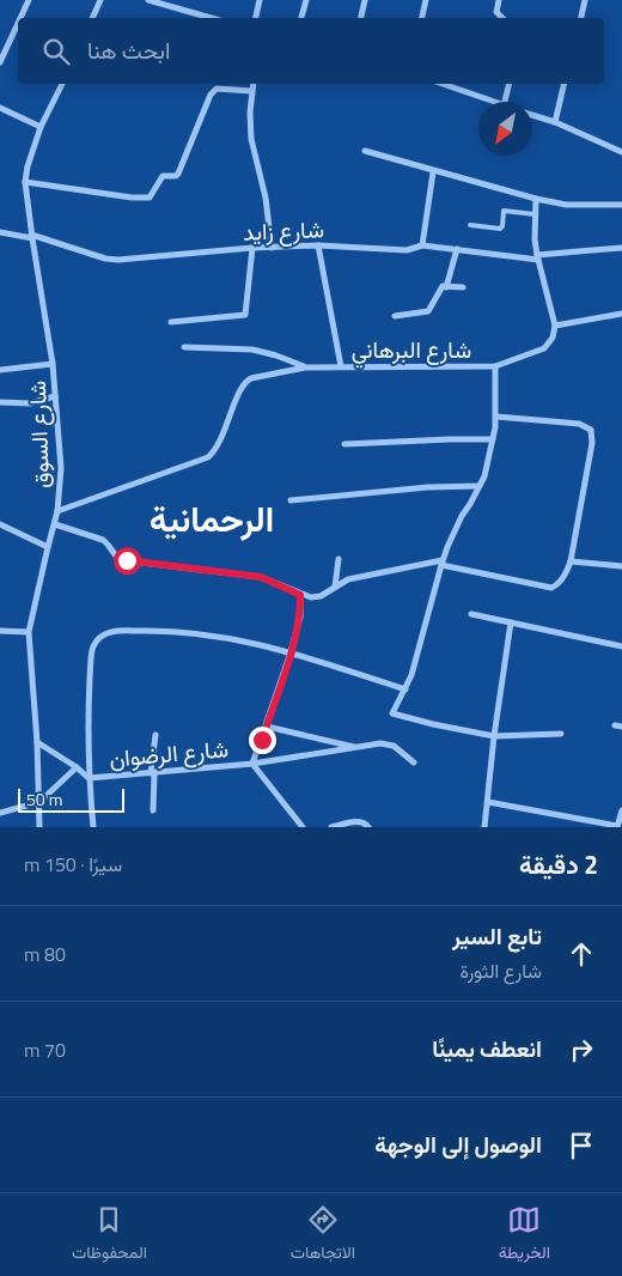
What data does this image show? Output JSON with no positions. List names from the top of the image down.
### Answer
{
  "streets": {
    "street": [
      "شارع زايد",
      "شارع البرهاني",
      "شارع السوق",
      "شارع الرضوان"
    ]
  },
  "crossings": [
    ["شارع زايد", "شارع السوق"],
    ["شارع البرهاني", "شارع السوق"]
  ],
  "districts": ["الرحمانية"],
  "scale_bar": "50 m",
  "north": "bottom left",
  "page": {
    "search": "ابحث هنا",
    "scale": "50 m",
    "heading": ["2 دقيقة", "سيرًا · 150 m"],
    "list": [
      ["تابع السير", "شارع الثورة", "80 m"],
      ["انعطف يمينًا", "70 m"],
      "الوصول إلى الوجهة"
    ],
    "nav": ["الخريطة", "الاتجاهات", "المحفوظات"]
  }
}
